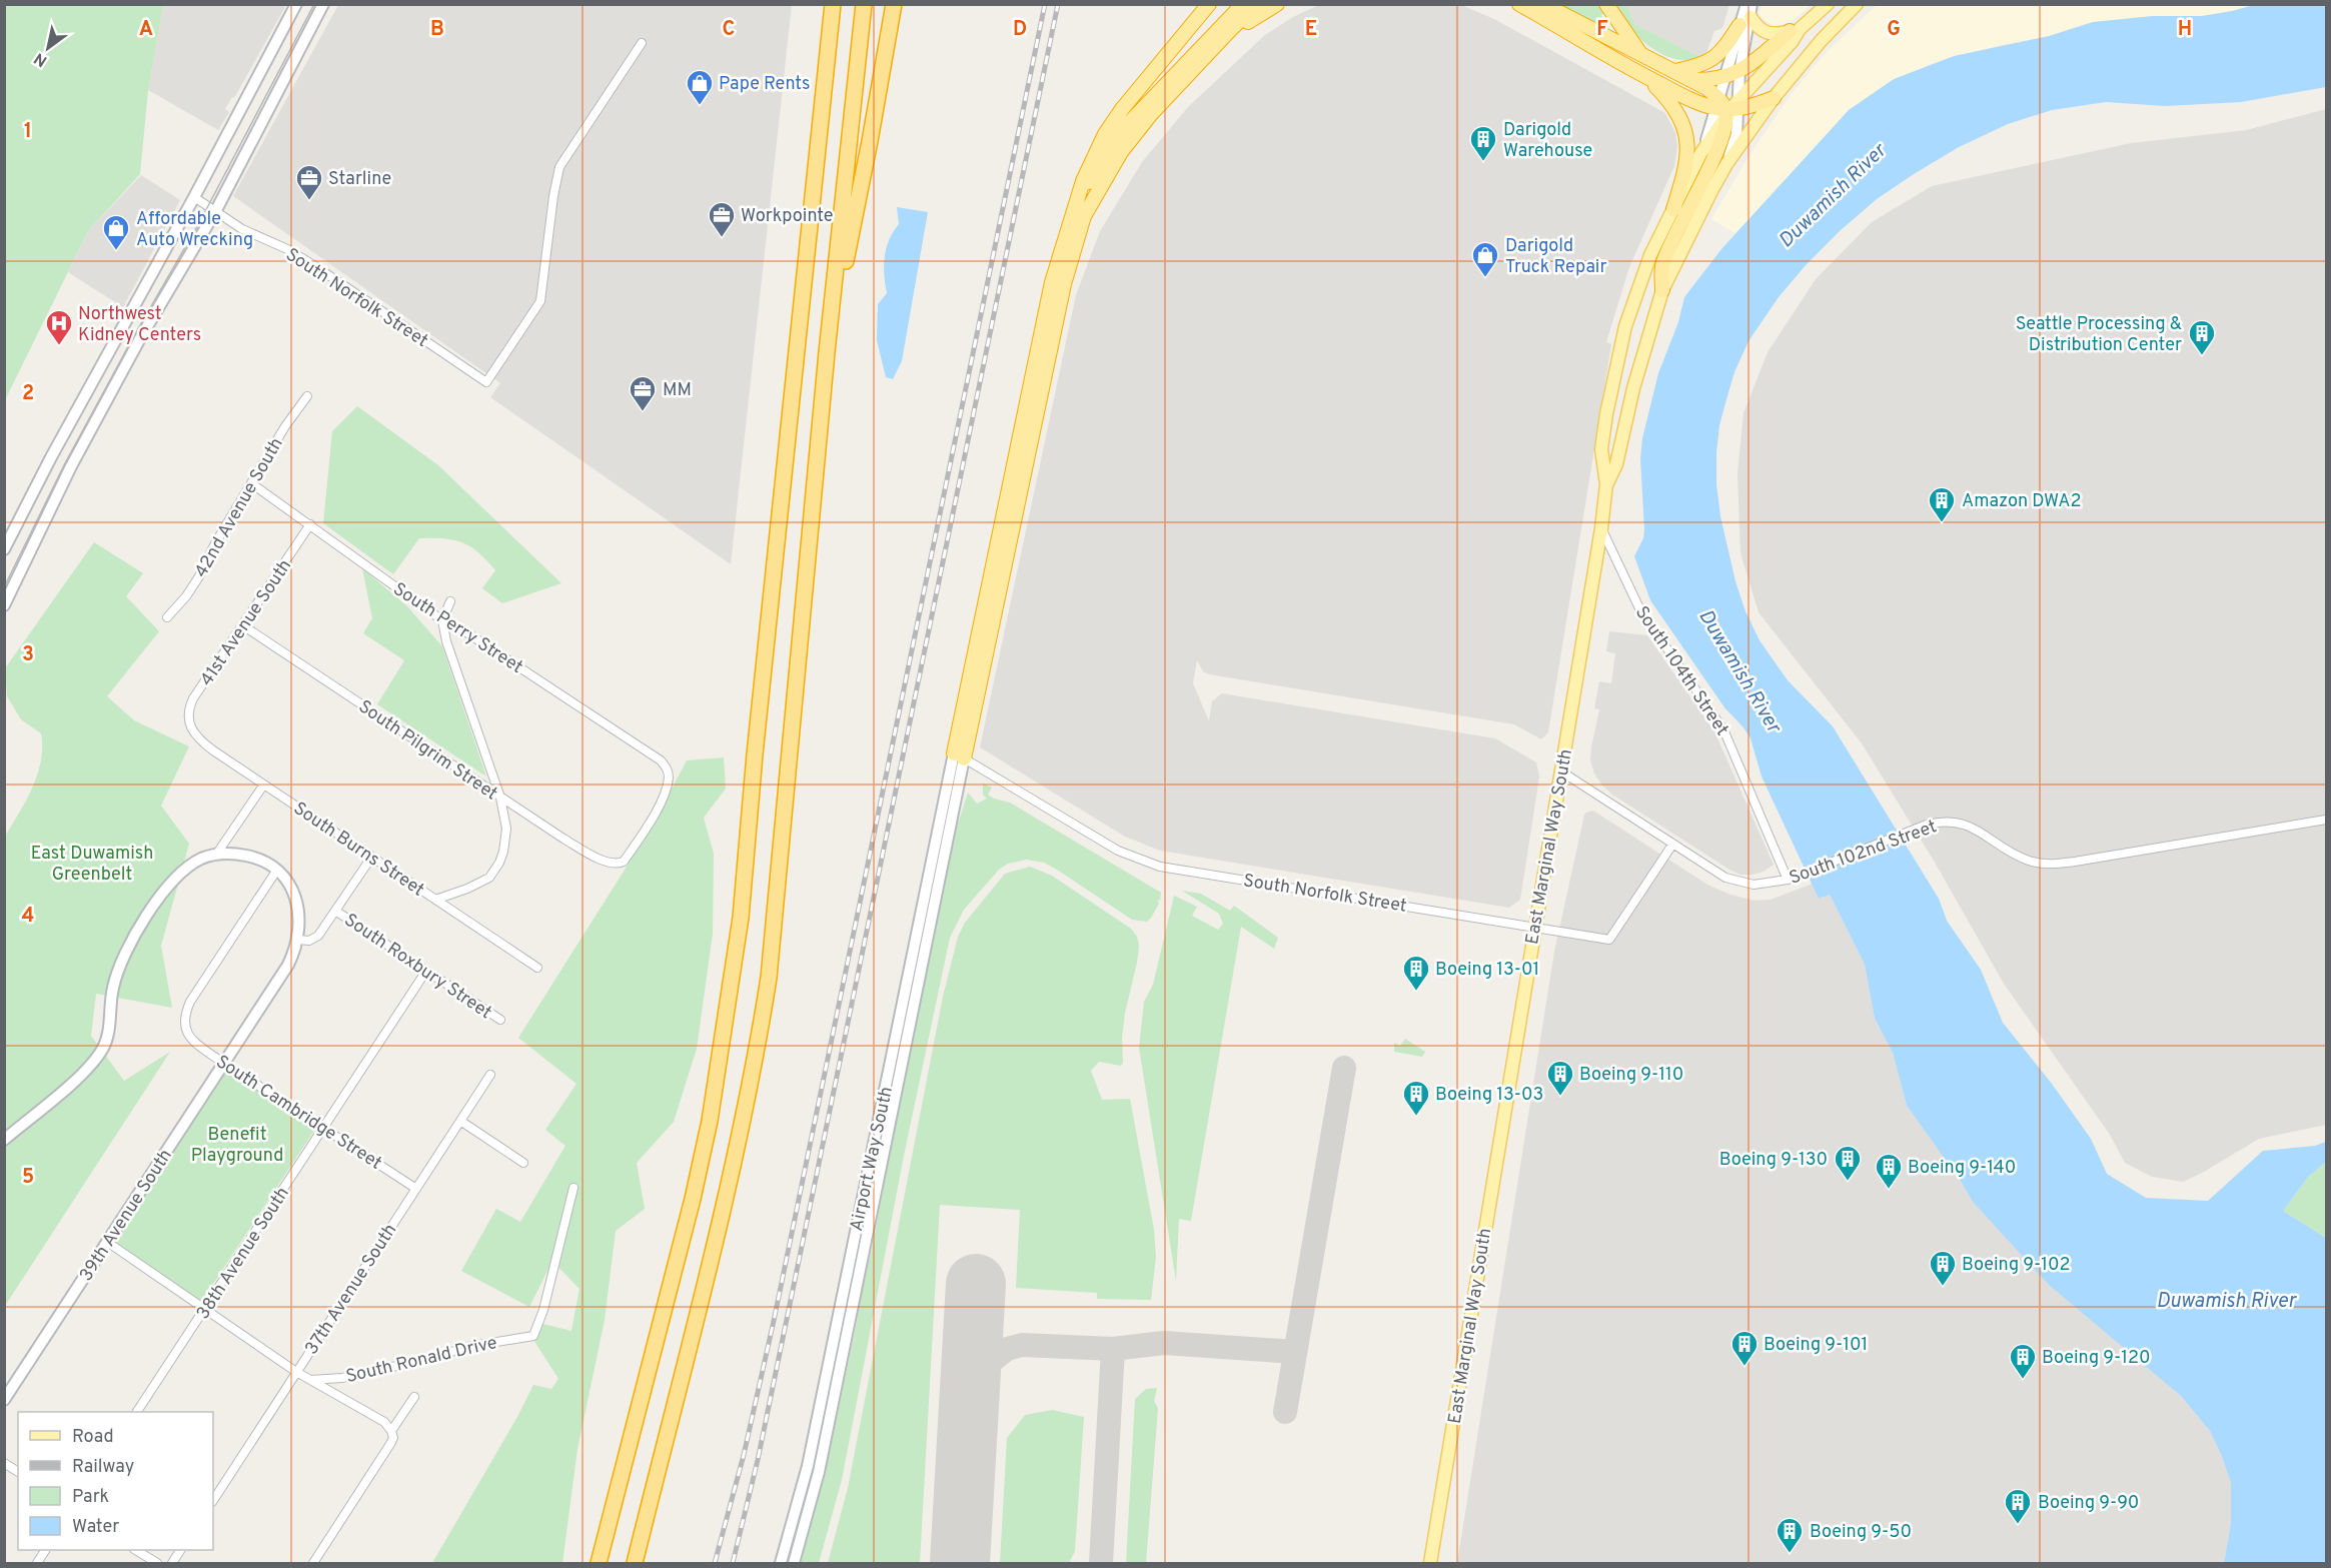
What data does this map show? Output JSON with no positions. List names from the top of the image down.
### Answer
{
  "streets": {
    "main road": ["East Marginal Way South", "Airport Way South", "39th Avenue South"],
    "street": [
      "South Norfolk Street",
      "42nd Avenue South",
      "41st Avenue South",
      "South Perry Street",
      "South 104th Street",
      "South Pilgrim Street",
      "South Burns Street",
      "South 102nd Street",
      "South Roxbury Street",
      "South Cambridge Street",
      "38th Avenue South",
      "37th Avenue South",
      "South Ronald Drive"
    ]
  },
  "crossings": [
    ["South Norfolk Street", "East Marginal Way South"],
    ["South Norfolk Street", "South 102nd Street"],
    ["South Norfolk Street", "Airport Way South"],
    ["42nd Avenue South", "South Perry Street"],
    ["41st Avenue South", "South Perry Street"],
    ["41st Avenue South", "South Pilgrim Street"],
    ["41st Avenue South", "South Burns Street"],
    ["South Perry Street", "South Pilgrim Street"],
    ["South 104th Street", "East Marginal Way South"],
    ["South 104th Street", "South 102nd Street"],
    ["East Marginal Way South", "South 102nd Street"],
    ["South Roxbury Street", "38th Avenue South"],
    ["South Cambridge Street", "39th Avenue South"],
    ["South Cambridge Street", "38th Avenue South"],
    ["South Cambridge Street", "37th Avenue South"]
  ],
  "water": ["Duwamish River"],
  "parks": ["East Duwamish Greenbelt", "Benefit Playground"],
  "places": {
    "shop": ["Pape Rents", "Affordable Auto Wrecking", "Darigold Truck Repair"],
    "building": [
      "Darigold Warehouse",
      "Seattle Processing & Distribution Center",
      "Amazon DWA2",
      "Boeing 13-01",
      "Boeing 9-110",
      "Boeing 13-03",
      "Boeing 9-130",
      "Boeing 9-140",
      "Boeing 9-102",
      "Boeing 9-101",
      "Boeing 9-120",
      "Boeing 9-90",
      "Boeing 9-50"
    ],
    "office": ["Starline", "Workpointe", "MM"],
    "hospital": ["Northwest Kidney Centers"]
  },
  "legend": [
    "Road",
    "Railway",
    "Park",
    "Water"
  ],
  "north": "bottom left",
  "grid": {
    "columns": [
      "A",
      "B",
      "C",
      "D",
      "E",
      "F",
      "G",
      "H"
    ],
    "rows": [
      "1",
      "2",
      "3",
      "4",
      "5"
    ]
  }
}
